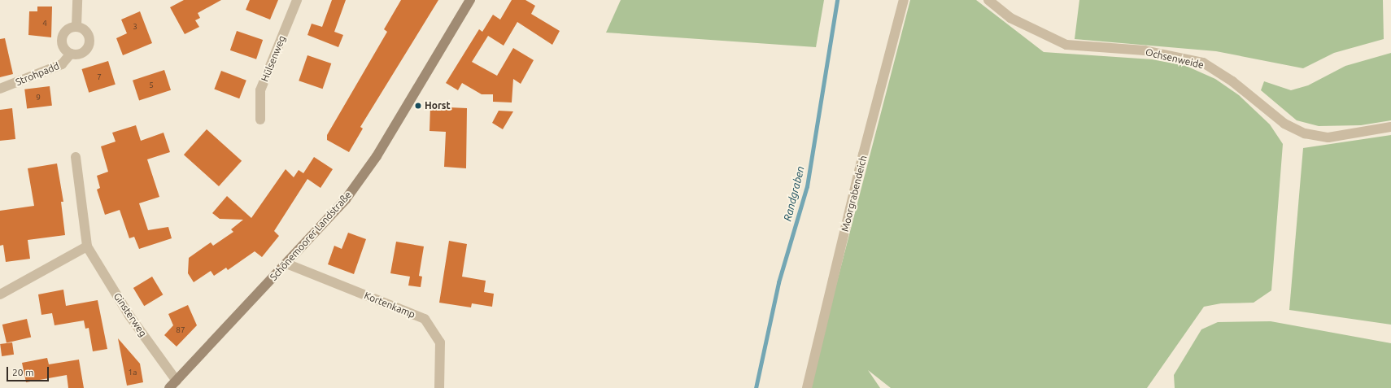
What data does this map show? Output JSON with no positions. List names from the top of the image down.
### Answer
{
  "streets": {
    "street": [
      "Hülsenweg",
      "Ochsenweide",
      "Strohpadd",
      "Moorgrabendeich",
      "Schönemoorer Landstraße",
      "Kortenkamp",
      "Ginsterweg"
    ]
  },
  "crossings": [
    ["Schönemoorer Landstraße", "Kortenkamp"],
    ["Schönemoorer Landstraße", "Ginsterweg"]
  ],
  "water": ["Randgraben"],
  "places": ["Horst"],
  "house_numbers": [
    "4",
    "3",
    "7",
    "5",
    "9",
    "87",
    "1a"
  ],
  "scale_bar": "20 m"
}
